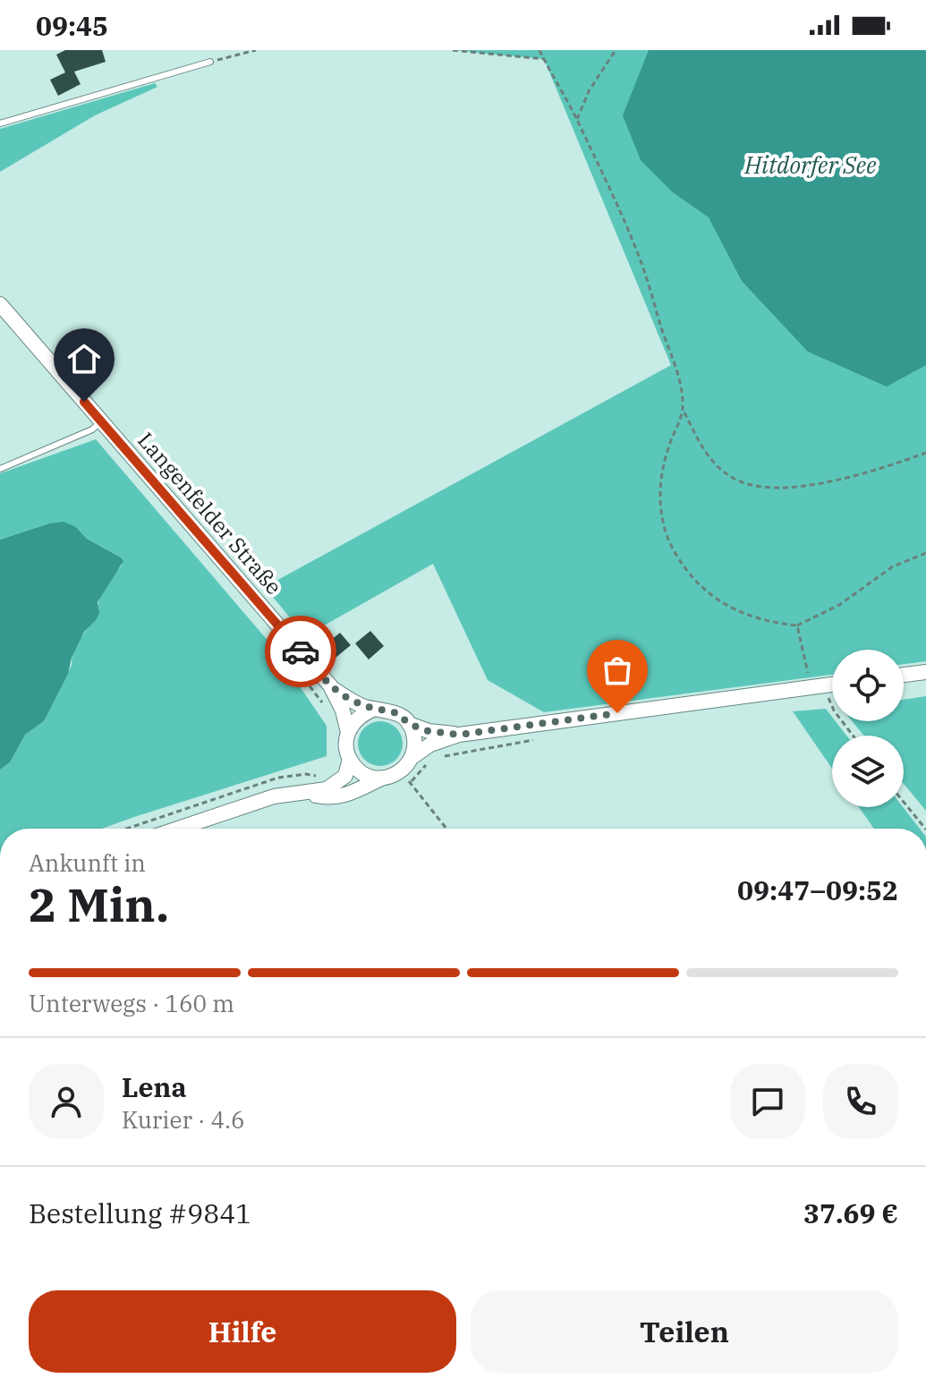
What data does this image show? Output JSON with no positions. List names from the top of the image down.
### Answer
{
  "streets": {
    "street": ["Langenfelder Straße"]
  },
  "water": ["Hitdorfer See"],
  "page": {
    "status": "09:45",
    "heading": ["2 Min.", "Ankunft in", "09:47–09:52"],
    "panel": [
      "Lena",
      "Kurier · 4.6",
      "Bestellung #9841",
      "37.69 €"
    ],
    "bar": "Unterwegs · 160 m",
    "buttons": ["Hilfe", "Teilen"]
  }
}
